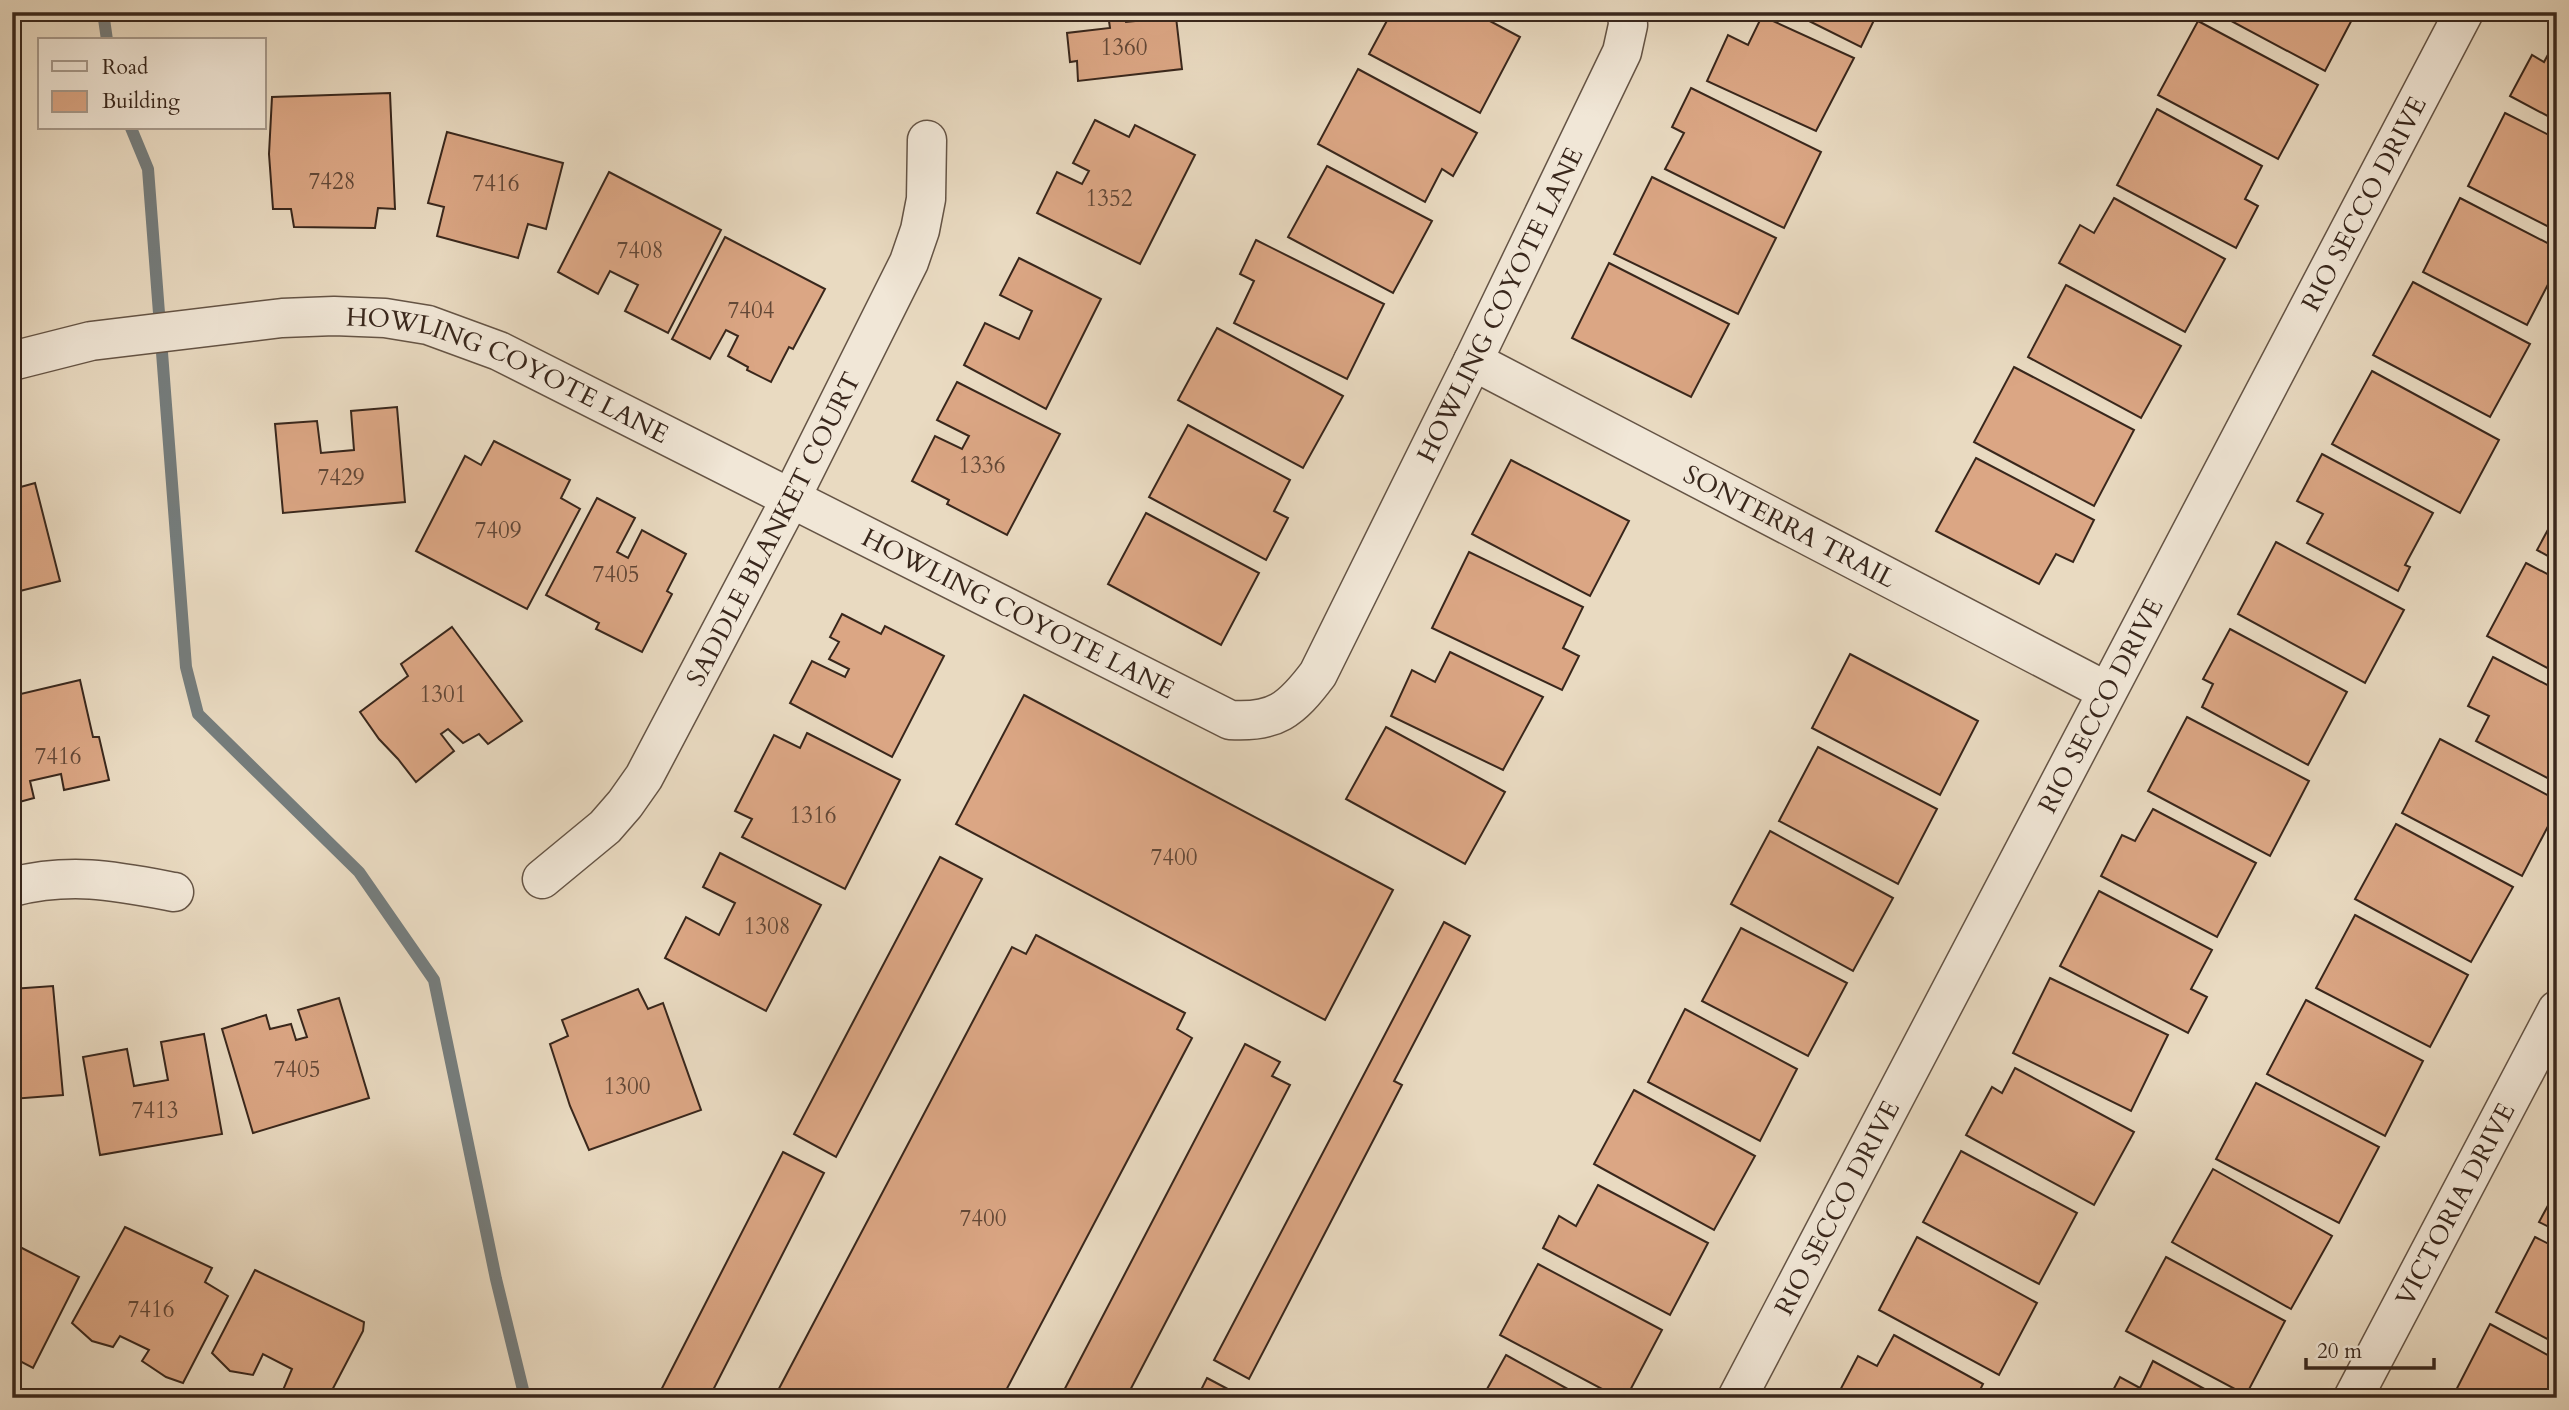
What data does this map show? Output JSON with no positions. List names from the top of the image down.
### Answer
{
  "streets": {
    "street": [
      "RIO SECCO DRIVE",
      "HOWLING COYOTE LANE",
      "SONTERRA TRAIL",
      "SADDLE BLANKET COURT",
      "VICTORIA DRIVE"
    ]
  },
  "crossings": [
    ["RIO SECCO DRIVE", "SONTERRA TRAIL"],
    ["HOWLING COYOTE LANE", "SONTERRA TRAIL"],
    ["HOWLING COYOTE LANE", "SADDLE BLANKET COURT"]
  ],
  "house_numbers": [
    "1360",
    "7428",
    "7416",
    "1352",
    "7408",
    "7404",
    "1336",
    "7429",
    "7409",
    "7405",
    "1301",
    "7416",
    "1316",
    "7400",
    "1308",
    "7405",
    "1300",
    "7413",
    "7400",
    "7416"
  ],
  "legend": ["Road", "Building"],
  "scale_bar": "20 m"
}
